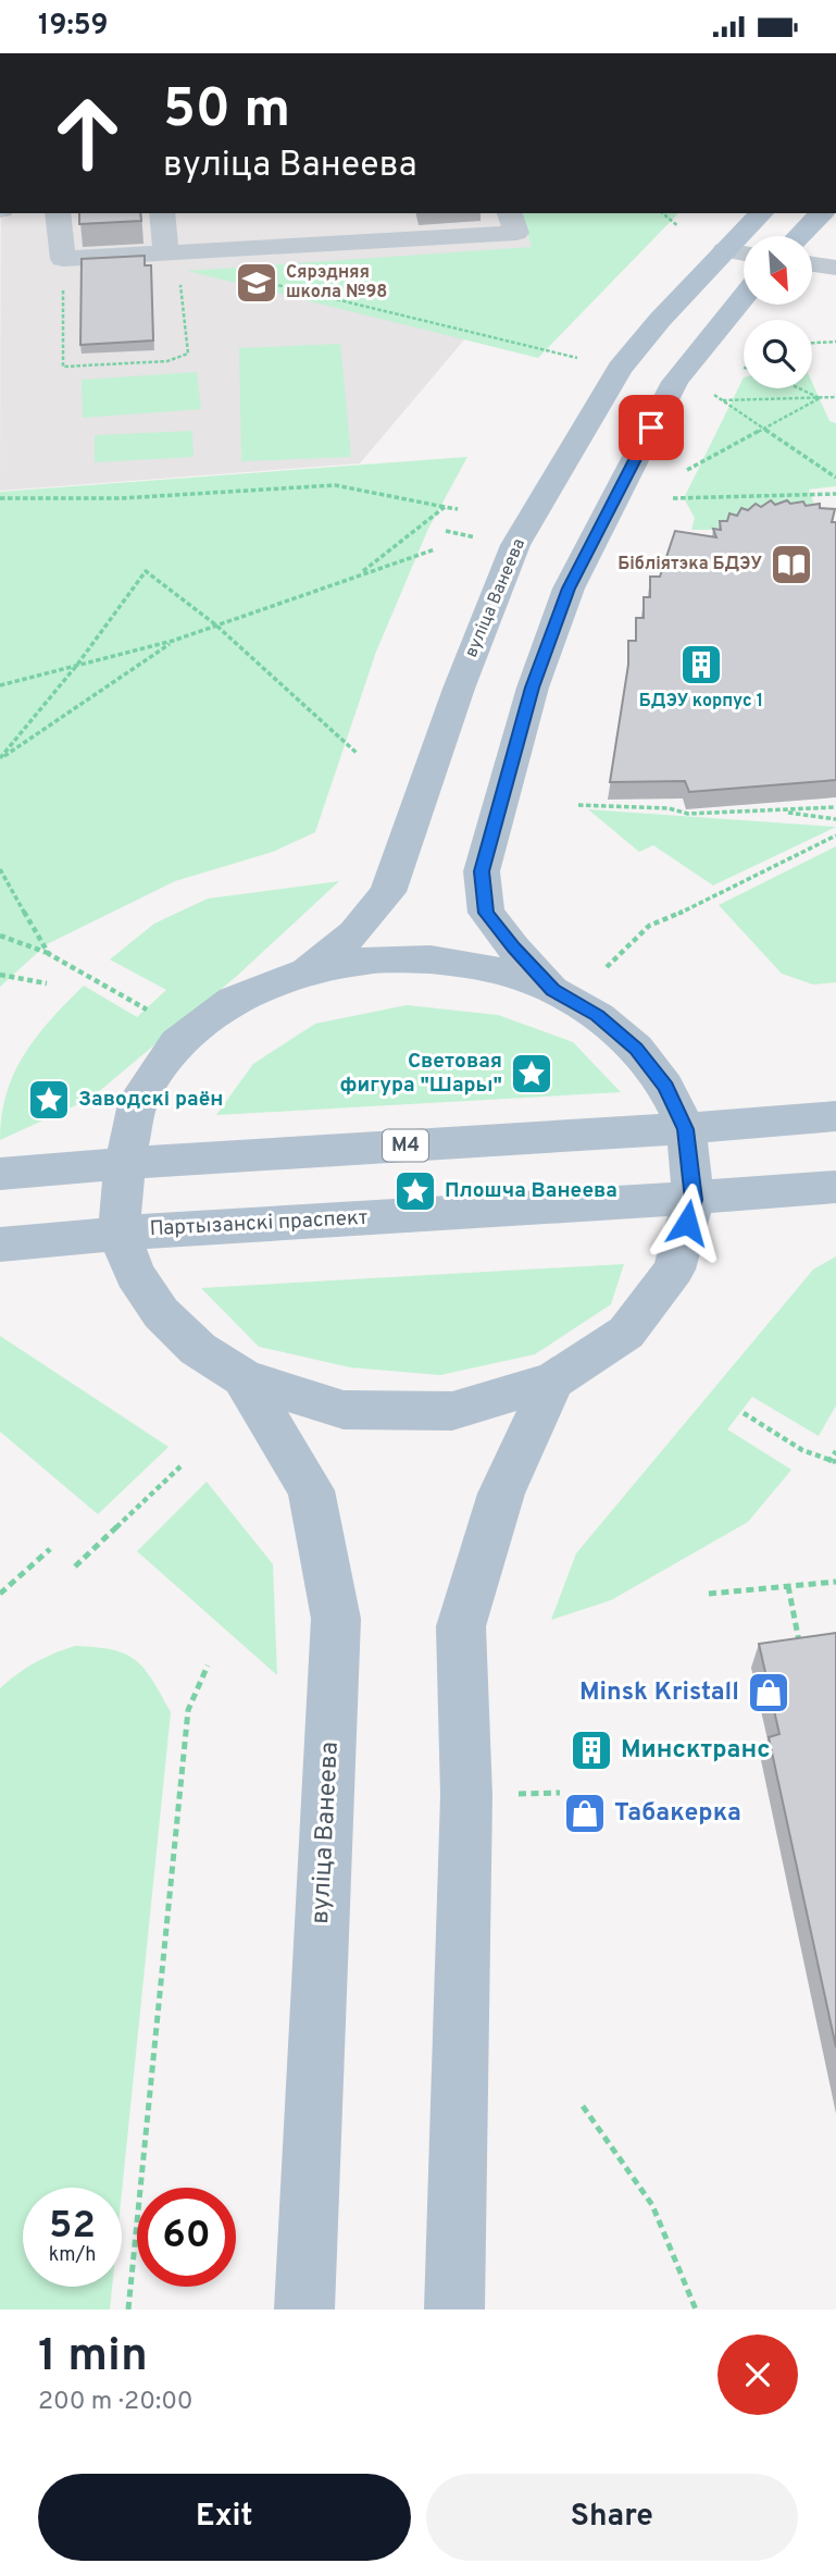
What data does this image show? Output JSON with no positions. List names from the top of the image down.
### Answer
{
  "streets": {
    "main road": ["вуліца Ванеева", "М4", "Партызанскі праспект"]
  },
  "places": {
    "school or university": ["Сярэдняя школа №98"],
    "library": ["Бібліятэка БДЭУ"],
    "building": ["БДЭУ корпус 1", "Минсктранс"],
    "place": ["Световая фигура \"Шары\"", "Заводскі раён", "Плошча Ванеева"],
    "shop": ["Minsk Kristall", "Табакерка"]
  },
  "north": "bottom right",
  "page": {
    "status": "19:59",
    "turn": ["50 m", "вуліца Ванеева"],
    "speed": "52 km/h",
    "limit": "60",
    "heading": ["1 min", "200 m · 20:00"],
    "buttons": ["Exit", "Share"]
  }
}
